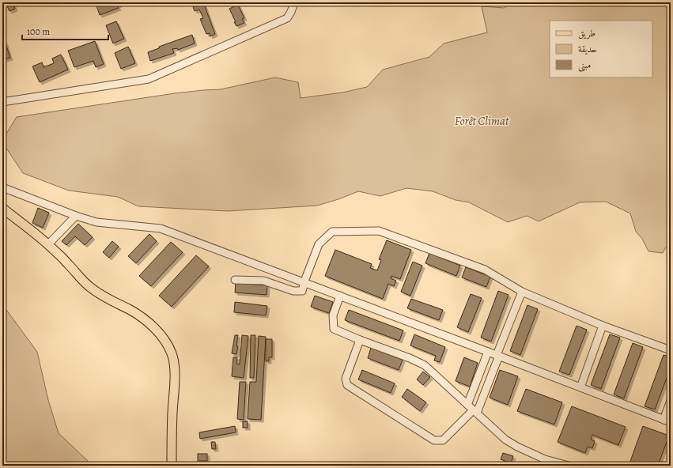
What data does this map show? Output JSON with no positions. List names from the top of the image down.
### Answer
{
  "parks": ["Forêt Climat"],
  "legend": ["طريق", "حديقة", "مبنى"],
  "scale_bar": "100 m"
}
